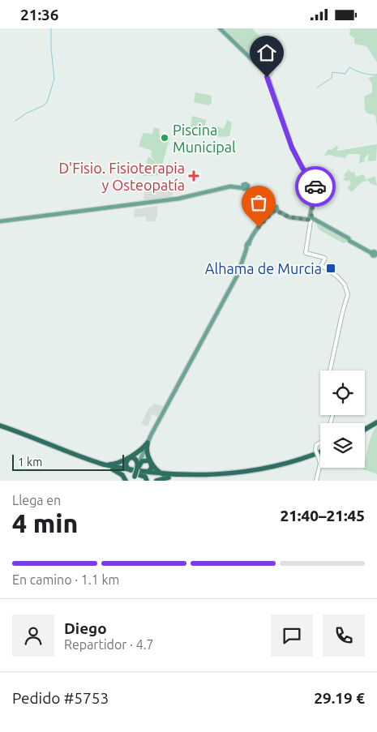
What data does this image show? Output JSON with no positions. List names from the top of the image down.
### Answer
{
  "places": {
    "other": ["Piscina Municipal"],
    "health": ["D'Fisio. Fisioterapia y Osteopatía"],
    "transit": ["Alhama de Murcia"]
  },
  "scale_bar": "1 km",
  "page": {
    "status": "21:36",
    "scale": "1 km",
    "heading": ["4 min", "Llega en", "21:40–21:45"],
    "panel": [
      "Diego",
      "Repartidor · 4.7",
      "Pedido #5753",
      "29.19 €"
    ],
    "bar": "En camino · 1.1 km"
  }
}
